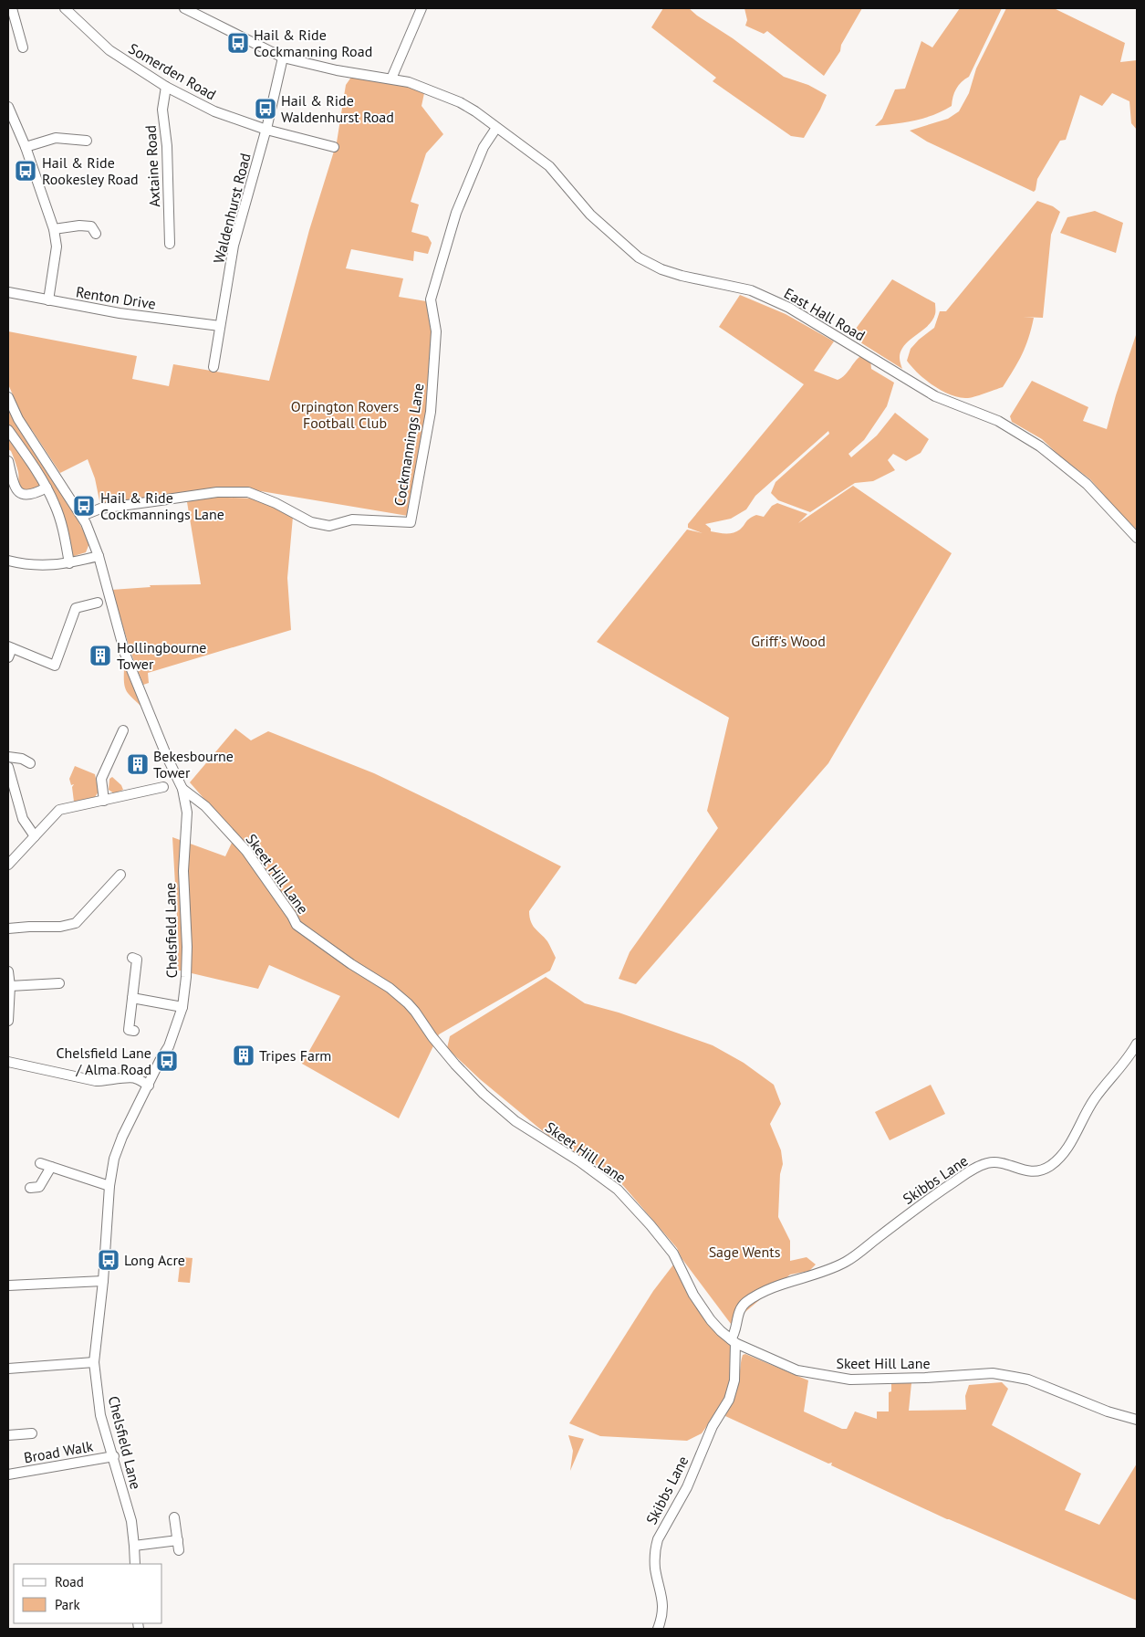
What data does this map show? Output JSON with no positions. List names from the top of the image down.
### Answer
{
  "streets": {
    "street": [
      "Somerden Road",
      "Axtaine Road",
      "Waldenhurst Road",
      "Renton Drive",
      "East Hall Road",
      "Cockmannings Lane",
      "Skeet Hill Lane",
      "Chelsfield Lane",
      "Skibbs Lane",
      "Broad Walk"
    ]
  },
  "crossings": [
    ["Somerden Road", "Axtaine Road"],
    ["Somerden Road", "Waldenhurst Road"],
    ["Waldenhurst Road", "Renton Drive"],
    ["Waldenhurst Road", "East Hall Road"],
    ["East Hall Road", "Cockmannings Lane"],
    ["Cockmannings Lane", "Chelsfield Lane"],
    ["Skeet Hill Lane", "Chelsfield Lane"],
    ["Skeet Hill Lane", "Skibbs Lane"],
    ["Chelsfield Lane", "Broad Walk"]
  ],
  "parks": ["Orpington Rovers Football Club", "Griff's Wood", "Sage Wents"],
  "places": {
    "bus stop": [
      "Hail & Ride Cockmanning Road",
      "Hail & Ride Waldenhurst Road",
      "Hail & Ride Rookesley Road",
      "Hail & Ride Cockmannings Lane",
      "Chelsfield Lane / Alma Road",
      "Long Acre"
    ],
    "building": ["Hollingbourne Tower", "Bekesbourne Tower", "Tripes Farm"]
  },
  "legend": ["Road", "Park"]
}
